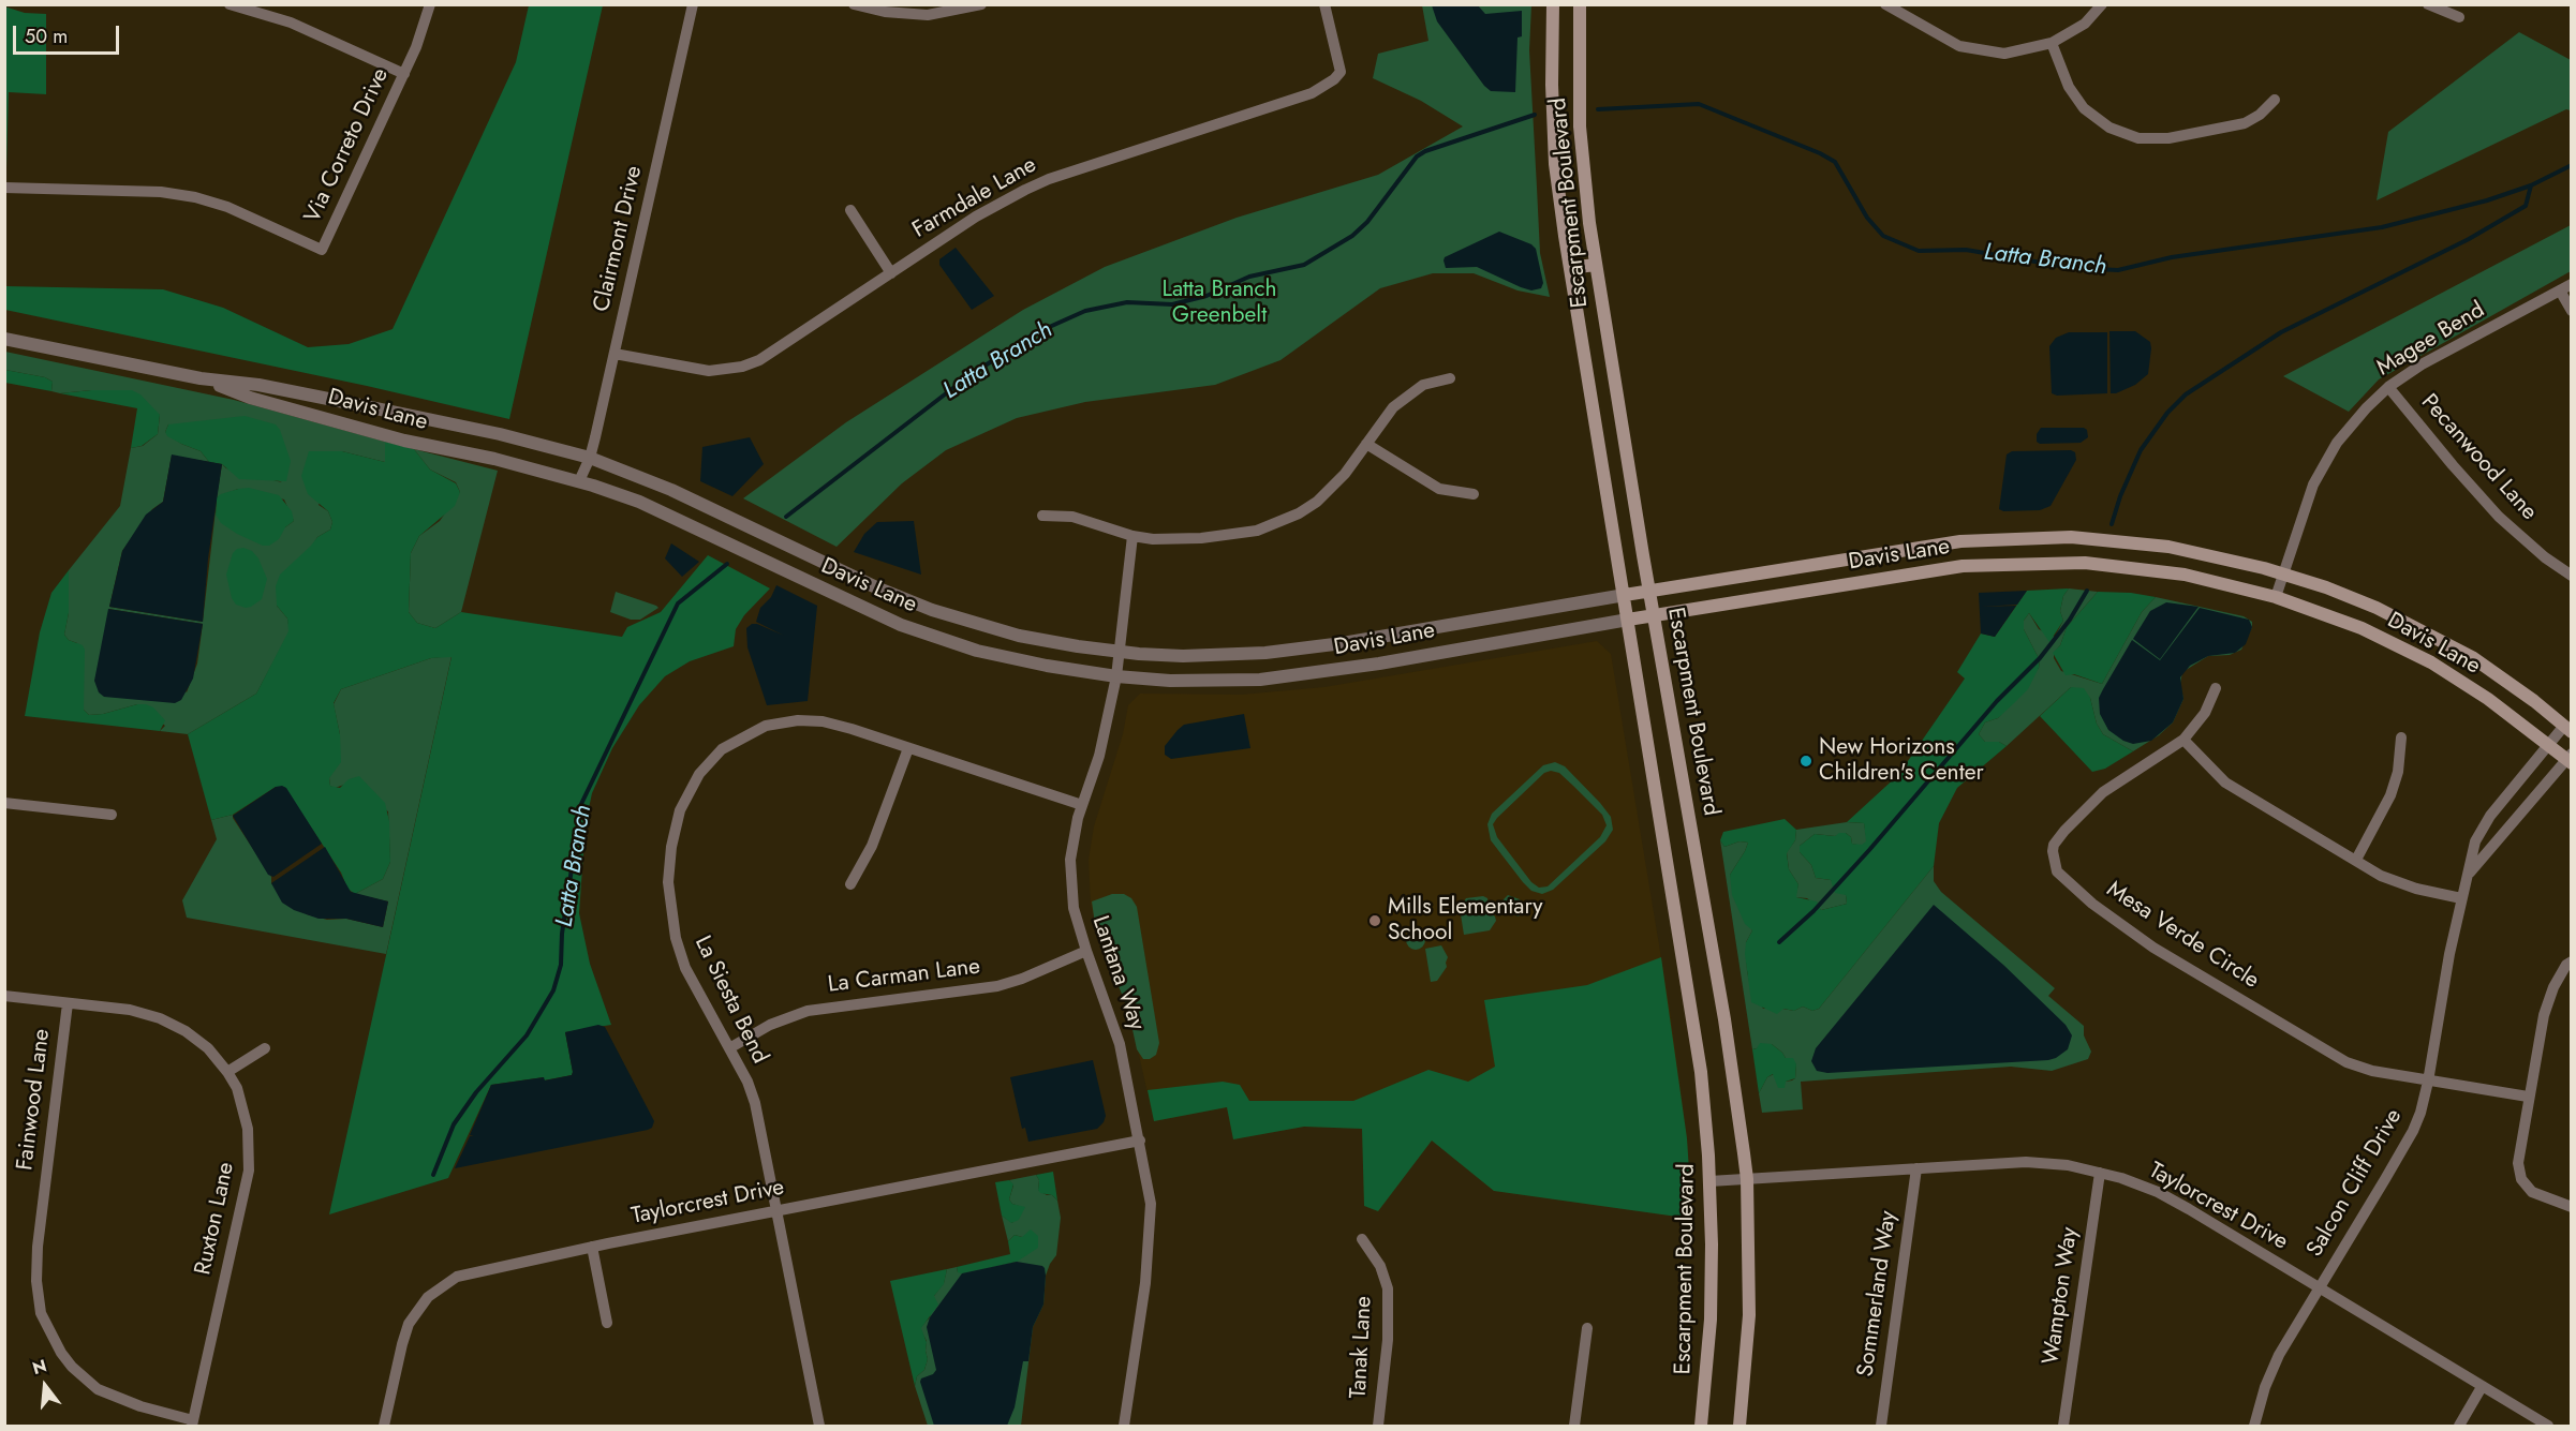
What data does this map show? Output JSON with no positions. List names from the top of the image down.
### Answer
{
  "streets": {
    "main road": ["Escarpment Boulevard", "Davis Lane"],
    "street": [
      "Via Correto Drive",
      "Farmdale Lane",
      "Clairmont Drive",
      "Magee Bend",
      "Pecanwood Lane",
      "Mesa Verde Circle",
      "Lantana Way",
      "La Carman Lane",
      "La Siesta Bend",
      "Fainwood Lane",
      "Salcon Cliff Drive",
      "Taylorcrest Drive",
      "Ruxton Lane",
      "Sommerland Way",
      "Wampton Way",
      "Tanak Lane"
    ]
  },
  "crossings": [
    ["Farmdale Lane", "Clairmont Drive"],
    ["Escarpment Boulevard", "Davis Lane"],
    ["Escarpment Boulevard", "Taylorcrest Drive"],
    ["Clairmont Drive", "Davis Lane"],
    ["Magee Bend", "Davis Lane"],
    ["Magee Bend", "Pecanwood Lane"],
    ["Davis Lane", "Lantana Way"],
    ["Davis Lane", "Salcon Cliff Drive"],
    ["Mesa Verde Circle", "Salcon Cliff Drive"],
    ["Lantana Way", "La Carman Lane"],
    ["Lantana Way", "La Siesta Bend"],
    ["Lantana Way", "Taylorcrest Drive"],
    ["La Carman Lane", "La Siesta Bend"],
    ["La Siesta Bend", "Taylorcrest Drive"],
    ["Fainwood Lane", "Ruxton Lane"],
    ["Salcon Cliff Drive", "Taylorcrest Drive"],
    ["Taylorcrest Drive", "Sommerland Way"],
    ["Taylorcrest Drive", "Wampton Way"]
  ],
  "water": ["Latta Branch"],
  "parks": ["Latta Branch Greenbelt"],
  "places": ["New Horizons Children's Center", "Mills Elementary School"],
  "scale_bar": "50 m",
  "north": "top"
}
